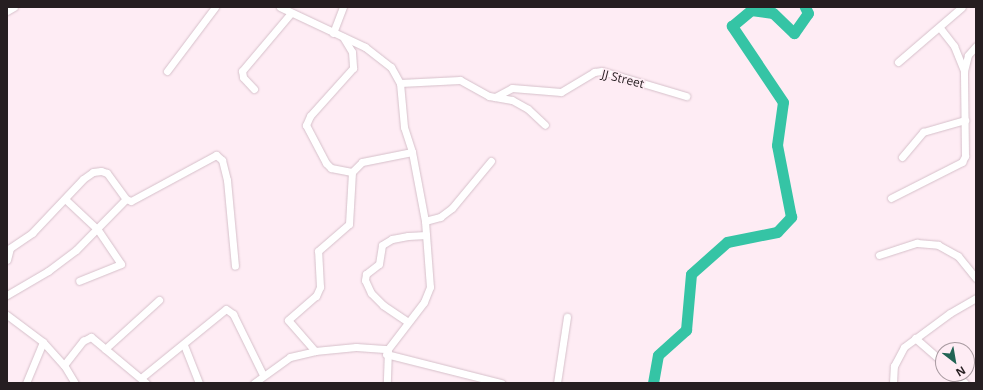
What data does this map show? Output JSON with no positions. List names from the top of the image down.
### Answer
{
  "streets": {
    "street": ["JJ Street"]
  },
  "north": "bottom right"
}
